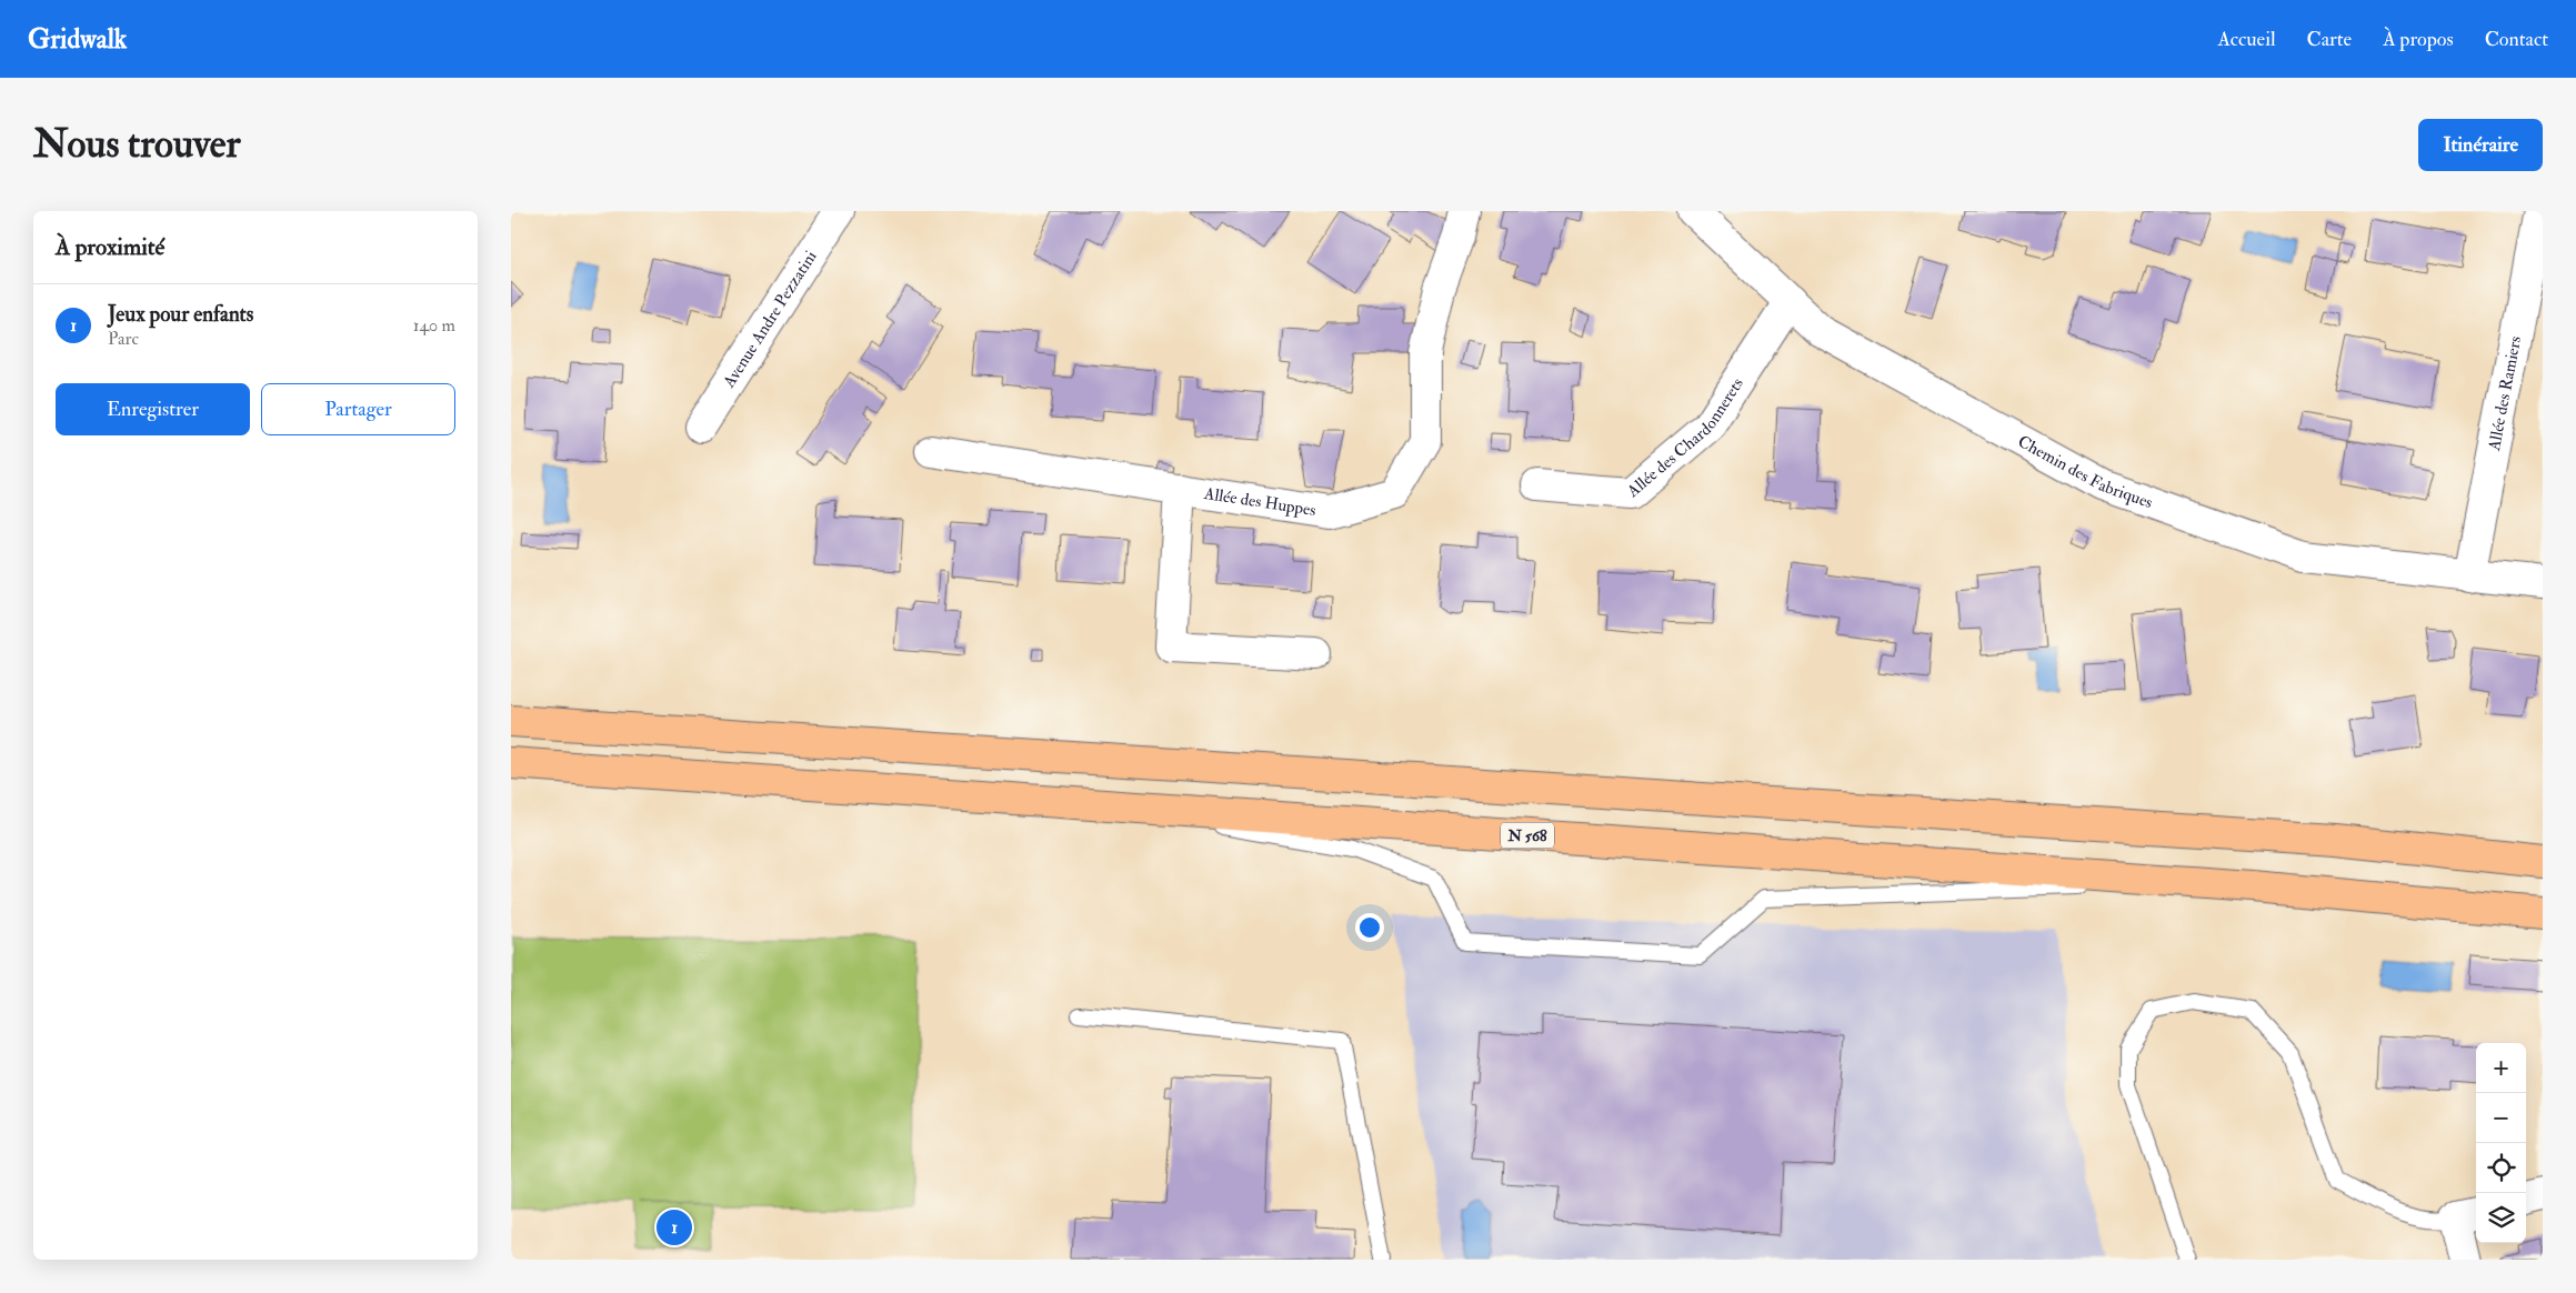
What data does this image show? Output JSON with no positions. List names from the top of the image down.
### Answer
{
  "streets": {
    "highway": ["N 568"],
    "street": [
      "Avenue Andre Pezzatini",
      "Allée des Ramiers",
      "Allée des Chardonnerets",
      "Chemin des Fabriques",
      "Allée des Huppes"
    ]
  },
  "crossings": [
    ["Allée des Ramiers", "Chemin des Fabriques"],
    ["Allée des Chardonnerets", "Chemin des Fabriques"]
  ],
  "page": {
    "header": "Gridwalk",
    "nav": [
      "Accueil",
      "Carte",
      "À propos",
      "Contact"
    ],
    "buttons": [
      "Itinéraire",
      ["Enregistrer", "Partager"]
    ],
    "title": "Nous trouver",
    "heading": "À proximité",
    "list": [
      {
        "mark": "1",
        "name": "Jeux pour enfants",
        "note": "Parc",
        "value": "140 m"
      }
    ],
    "map_buttons": ["+", "−"],
    "pins": "1"
  }
}
